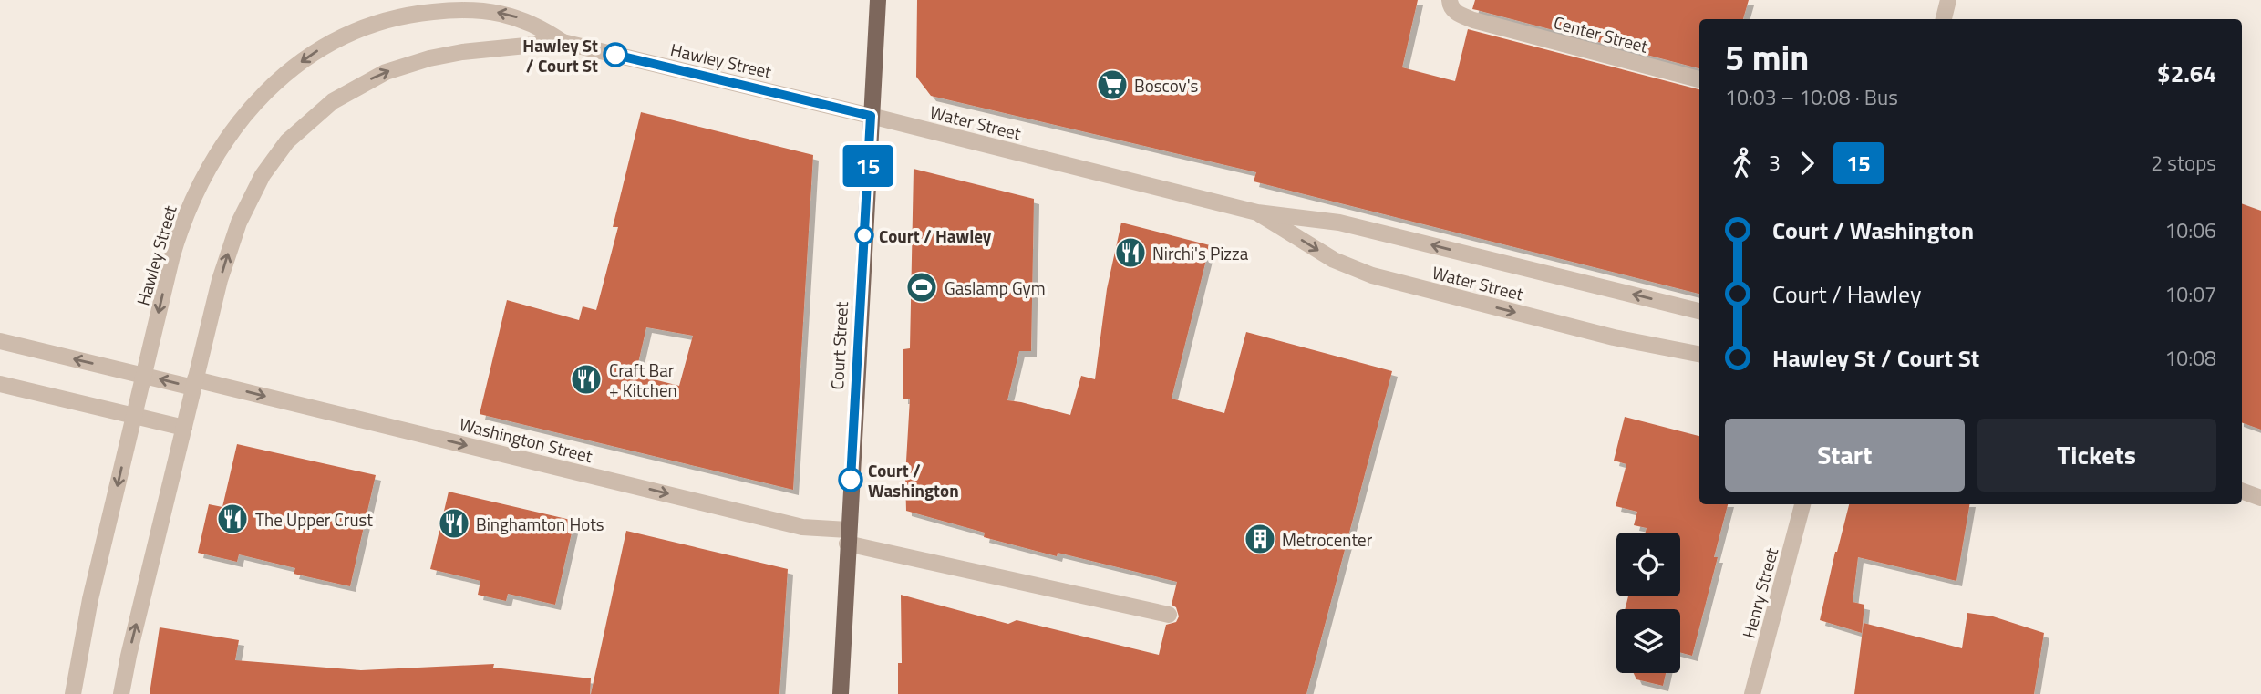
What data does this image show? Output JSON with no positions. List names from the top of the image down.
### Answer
{
  "streets": {
    "main road": ["Court Street"],
    "street": [
      "Center Street",
      "Hawley Street",
      "Water Street",
      "Washington Street",
      "Henry Street"
    ]
  },
  "crossings": [
    ["Hawley Street", "Water Street"],
    ["Hawley Street", "Court Street"],
    ["Hawley Street", "Washington Street"],
    ["Water Street", "Court Street"],
    ["Court Street", "Washington Street"]
  ],
  "places": {
    "other": ["Hawley St / Court St", "Court / Hawley", "Court / Washington"],
    "supermarket": ["Boscov's"],
    "restaurant": [
      "Nirchi's Pizza",
      "Craft Bar + Kitchen",
      "The Upper Crust",
      "Binghamton Hots"
    ],
    "sports": ["Gaslamp Gym"],
    "building": ["Metrocenter"]
  },
  "lines": ["bus line 15"],
  "page": {
    "on_map": "15",
    "heading": ["5 min", "10:03 – 10:08 · Bus", "$2.64"],
    "legs": ["3", "15", "2 stops"],
    "list": [
      {
        "name": "Court / Washington",
        "value": "10:06"
      },
      {
        "name": "Court / Hawley",
        "value": "10:07"
      },
      {
        "name": "Hawley St / Court St",
        "value": "10:08"
      }
    ],
    "buttons": ["Start", "Tickets"]
  }
}
